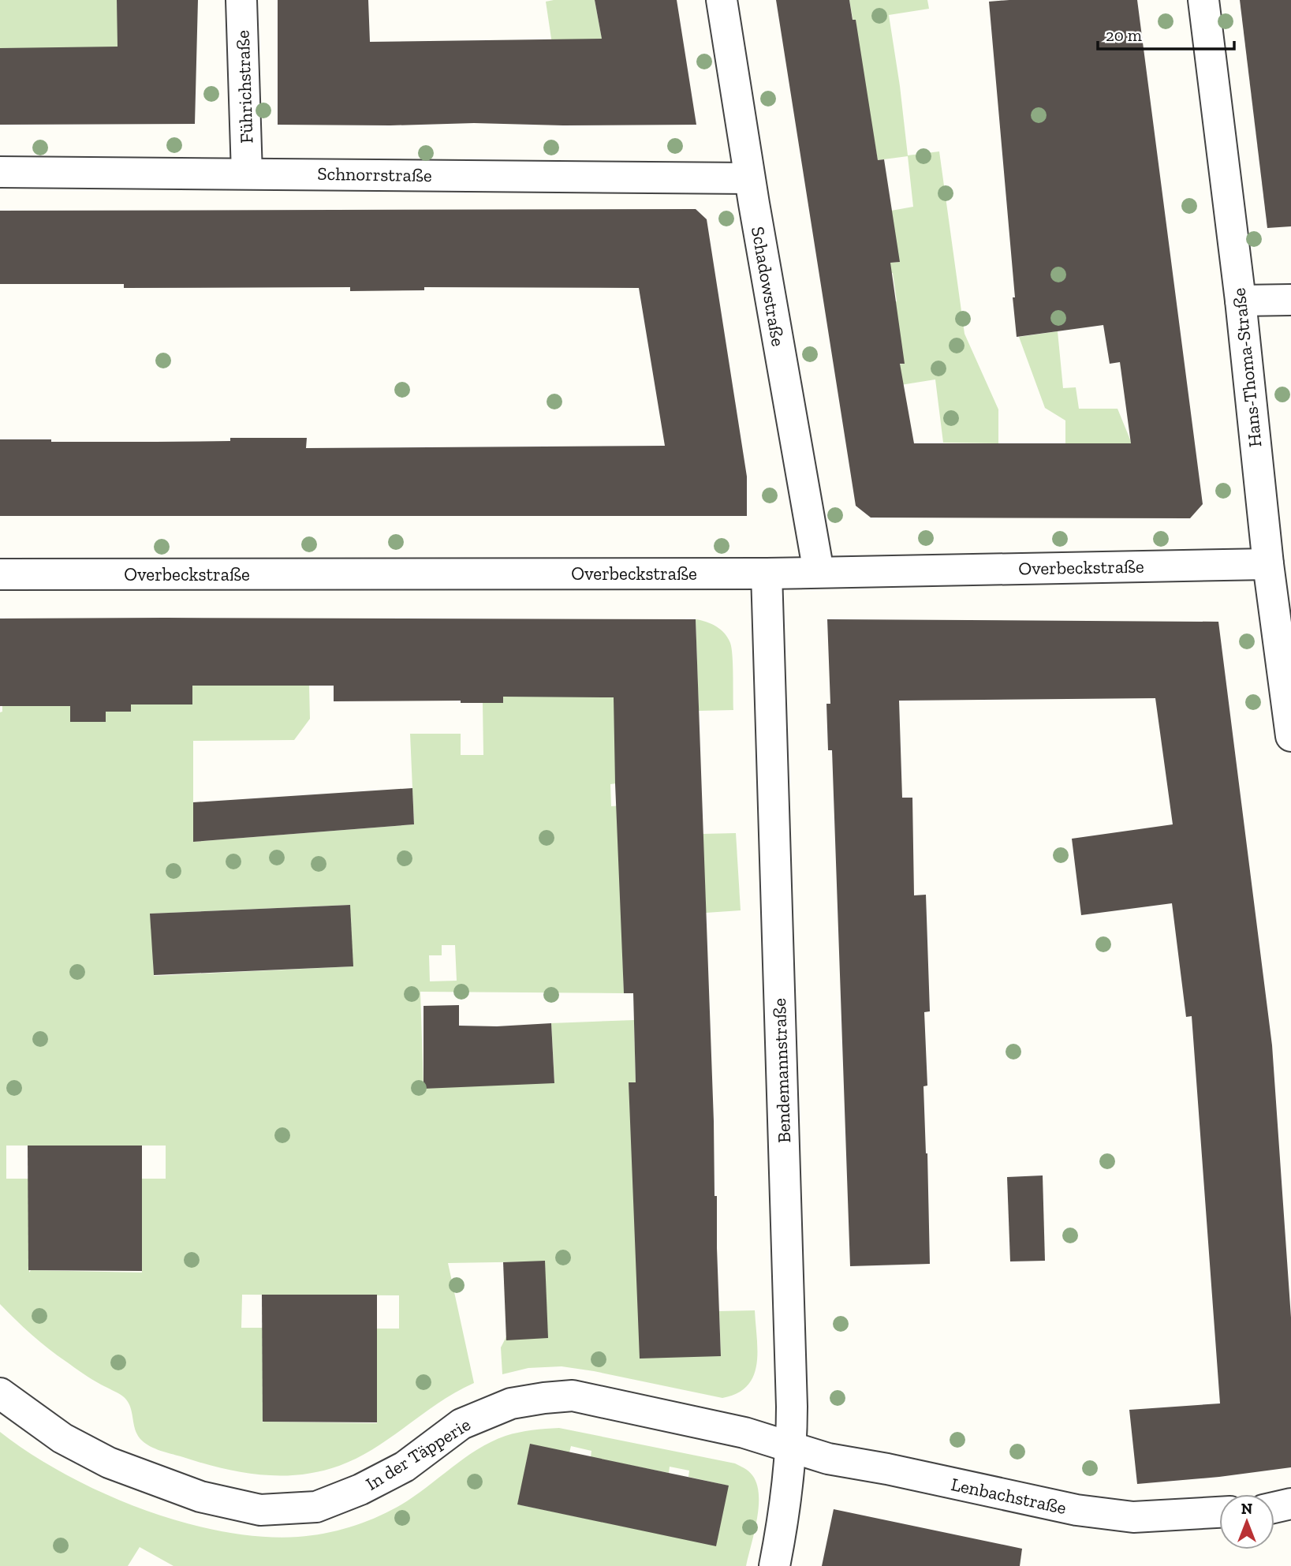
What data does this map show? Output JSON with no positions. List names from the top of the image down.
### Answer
{
  "streets": {
    "street": [
      "Führichstraße",
      "Schnorrstraße",
      "Schadowstraße",
      "Hans-Thoma-Straße",
      "Overbeckstraße",
      "Bendemannstraße",
      "In der Täpperie",
      "Lenbachstraße"
    ]
  },
  "crossings": [
    ["Führichstraße", "Schnorrstraße"],
    ["Schnorrstraße", "Schadowstraße"],
    ["Schadowstraße", "Overbeckstraße"],
    ["Hans-Thoma-Straße", "Overbeckstraße"],
    ["Overbeckstraße", "Bendemannstraße"],
    ["Bendemannstraße", "In der Täpperie"],
    ["Bendemannstraße", "Lenbachstraße"],
    ["In der Täpperie", "Lenbachstraße"]
  ],
  "scale_bar": "20 m",
  "north": "top"
}
